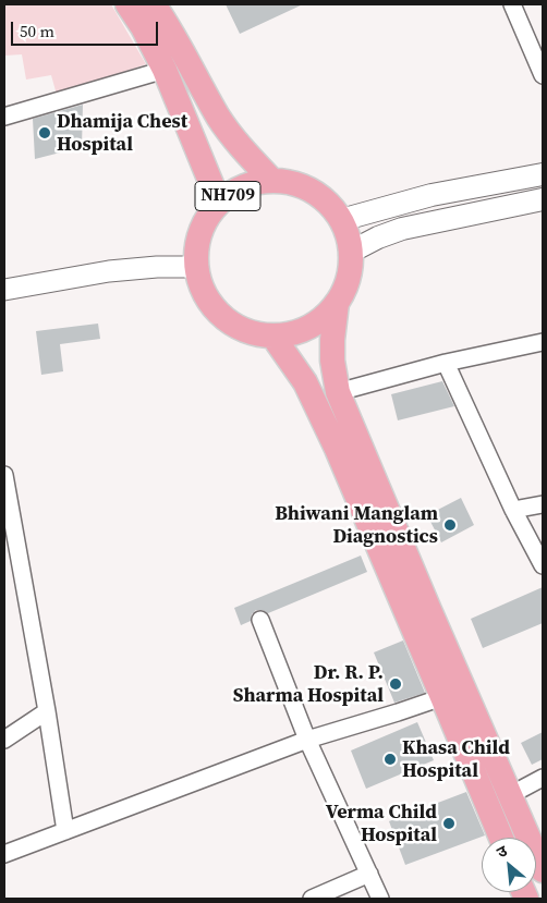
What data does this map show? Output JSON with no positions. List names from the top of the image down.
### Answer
{
  "streets": {
    "main road": ["NH709"]
  },
  "places": [
    "Dhamija Chest Hospital",
    "Bhiwani Manglam Diagnostics",
    "Dr. R. P. Sharma Hospital",
    "Khasa Child Hospital",
    "Verma Child Hospital"
  ],
  "scale_bar": "50 m",
  "north": "top left"
}
